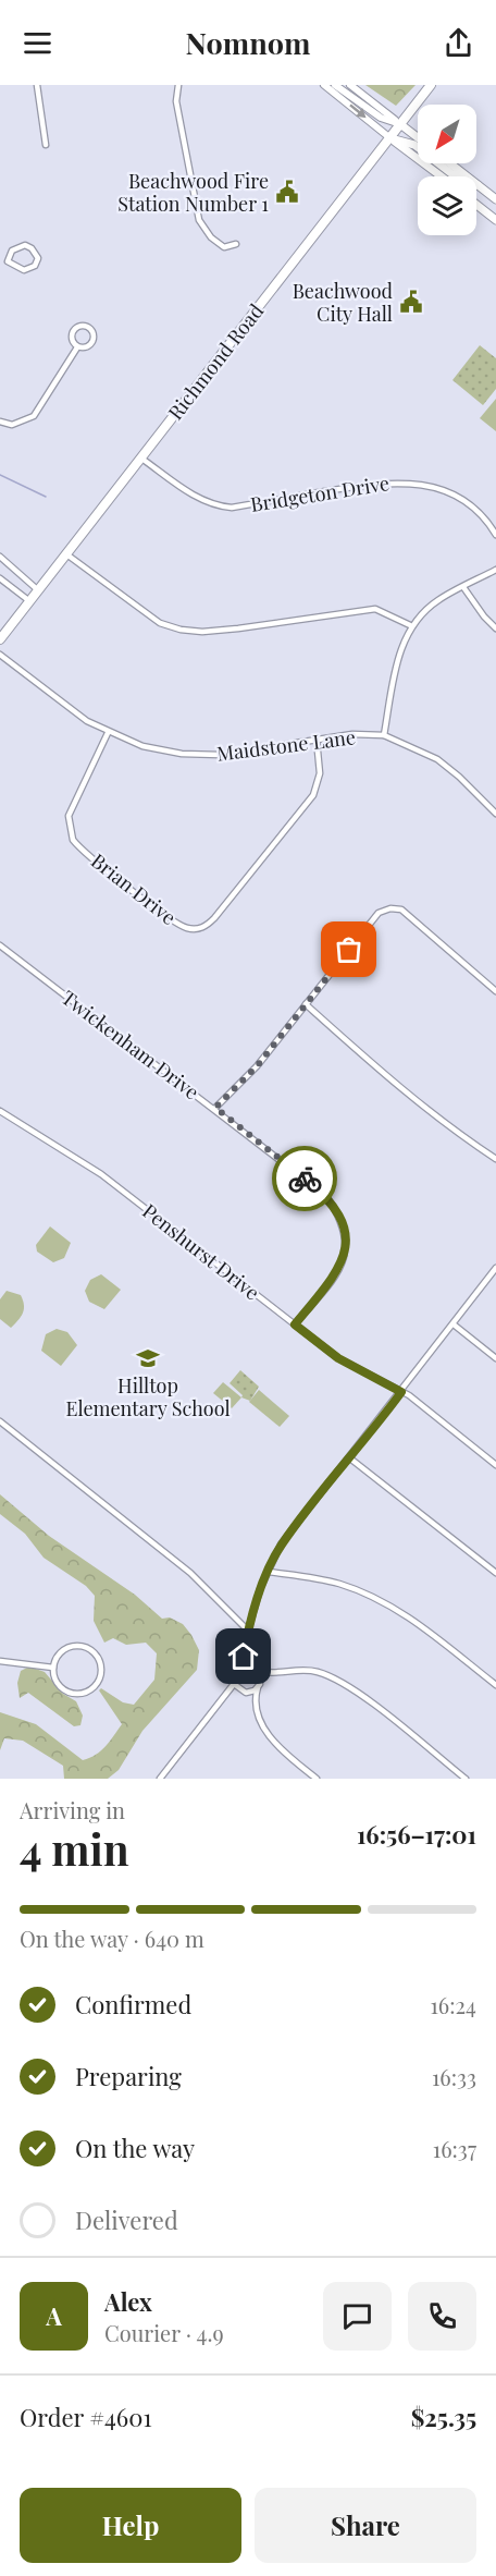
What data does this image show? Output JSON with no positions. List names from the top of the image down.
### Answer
{
  "streets": {
    "main road": ["Richmond Road"],
    "street": [
      "Bridgeton Drive",
      "Maidstone Lane",
      "Brian Drive",
      "Twickenham Drive",
      "Penshurst Drive"
    ]
  },
  "crossings": [
    ["Richmond Road", "Bridgeton Drive"],
    ["Maidstone Lane", "Brian Drive"],
    ["Twickenham Drive", "Penshurst Drive"]
  ],
  "places": {
    "public building": ["Beachwood Fire Station Number 1", "Beachwood City Hall"],
    "school or university": ["Hilltop Elementary School"]
  },
  "north": "bottom left",
  "page": {
    "header": "Nomnom",
    "heading": ["4 min", "Arriving in", "16:56–17:01"],
    "panel": [
      "Alex",
      "Courier · 4.9",
      "Order #4601",
      "$25.35"
    ],
    "bar": "On the way · 640 m",
    "list": [
      ["Confirmed", "16:24"],
      ["Preparing", "16:33"],
      ["On the way", "16:37"],
      "Delivered"
    ],
    "round": "A",
    "buttons": ["Help", "Share"]
  }
}
